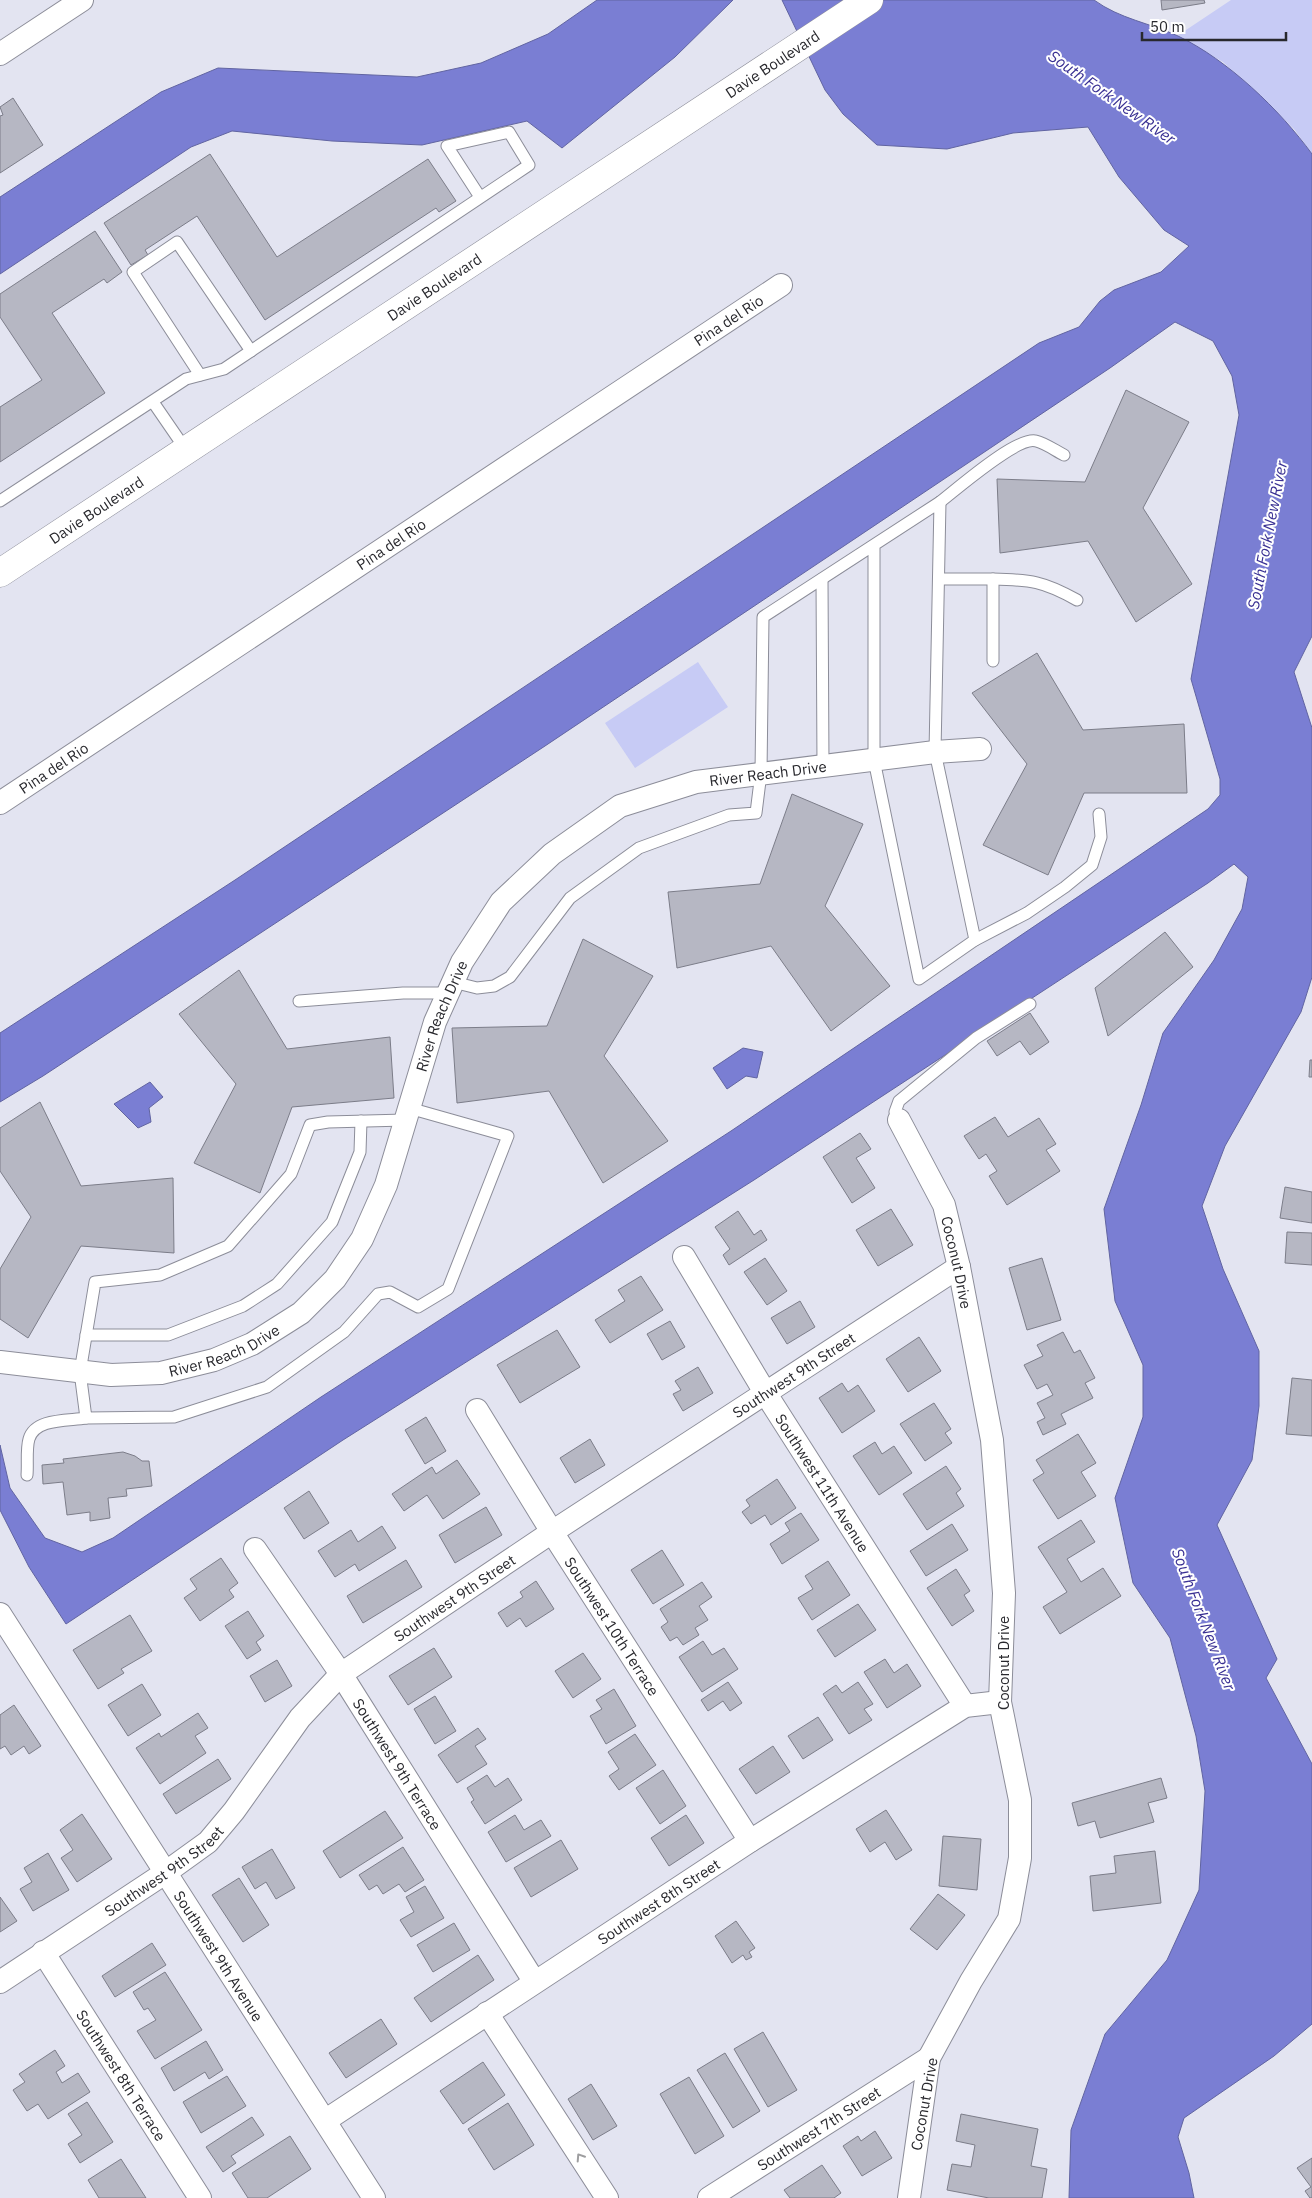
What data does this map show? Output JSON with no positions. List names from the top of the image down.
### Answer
{
  "streets": {
    "main road": ["Davie Boulevard"],
    "street": [
      "Pina del Rio",
      "River Reach Drive",
      "Coconut Drive",
      "Southwest 9th Street",
      "Southwest 11th Avenue",
      "Southwest 10th Terrace",
      "Southwest 9th Terrace",
      "Southwest 8th Street",
      "Southwest 9th Avenue",
      "Southwest 8th Terrace",
      "Southwest 7th Street"
    ]
  },
  "crossings": [
    ["Coconut Drive", "Southwest 9th Street"],
    ["Coconut Drive", "Southwest 8th Street"],
    ["Coconut Drive", "Southwest 7th Street"],
    ["Southwest 9th Street", "Southwest 11th Avenue"],
    ["Southwest 9th Street", "Southwest 10th Terrace"],
    ["Southwest 9th Street", "Southwest 9th Terrace"],
    ["Southwest 9th Street", "Southwest 9th Avenue"],
    ["Southwest 9th Street", "Southwest 8th Terrace"],
    ["Southwest 11th Avenue", "Southwest 8th Street"],
    ["Southwest 10th Terrace", "Southwest 8th Street"],
    ["Southwest 9th Terrace", "Southwest 8th Street"],
    ["Southwest 8th Street", "Southwest 9th Avenue"]
  ],
  "water": ["South Fork New River"],
  "scale_bar": "50 m"
}
